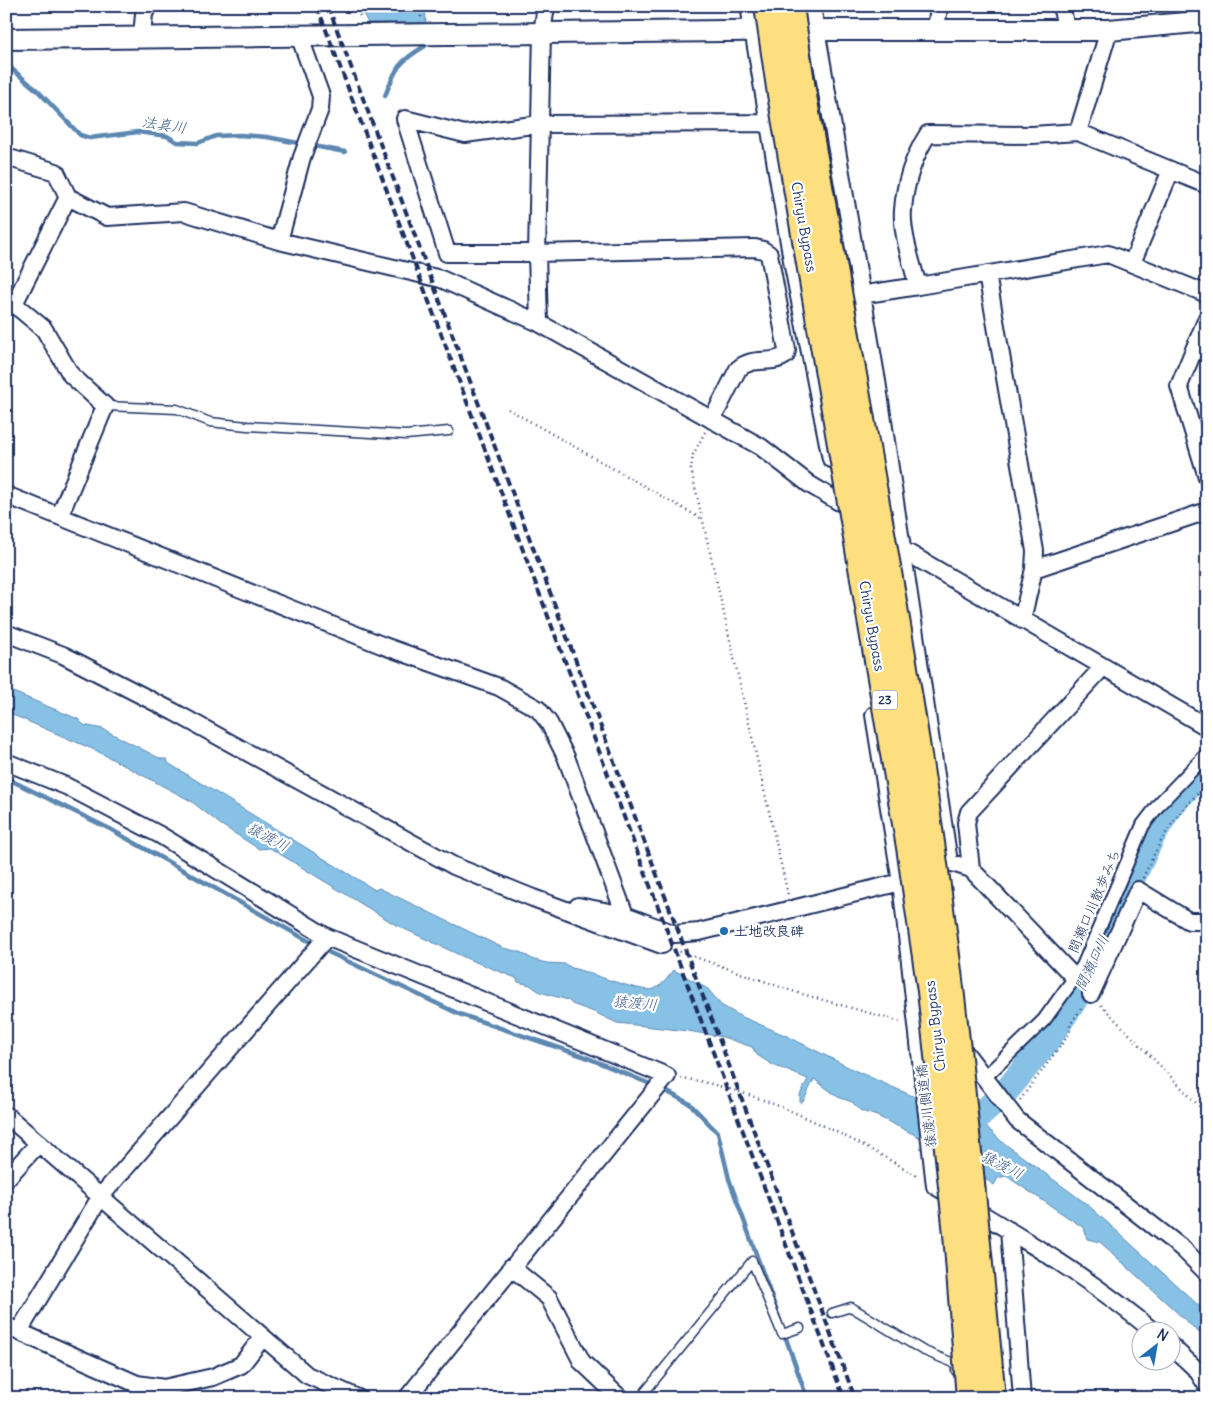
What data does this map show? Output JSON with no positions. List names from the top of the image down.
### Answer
{
  "streets": {
    "highway": ["Chiryu Bypass", "23"],
    "street": ["間瀬口川散歩みち", "猿渡川側道橋"]
  },
  "water": ["法真川", "猿渡川", "間瀬口川"],
  "places": ["土地改良碑"],
  "north": "top right"
}
